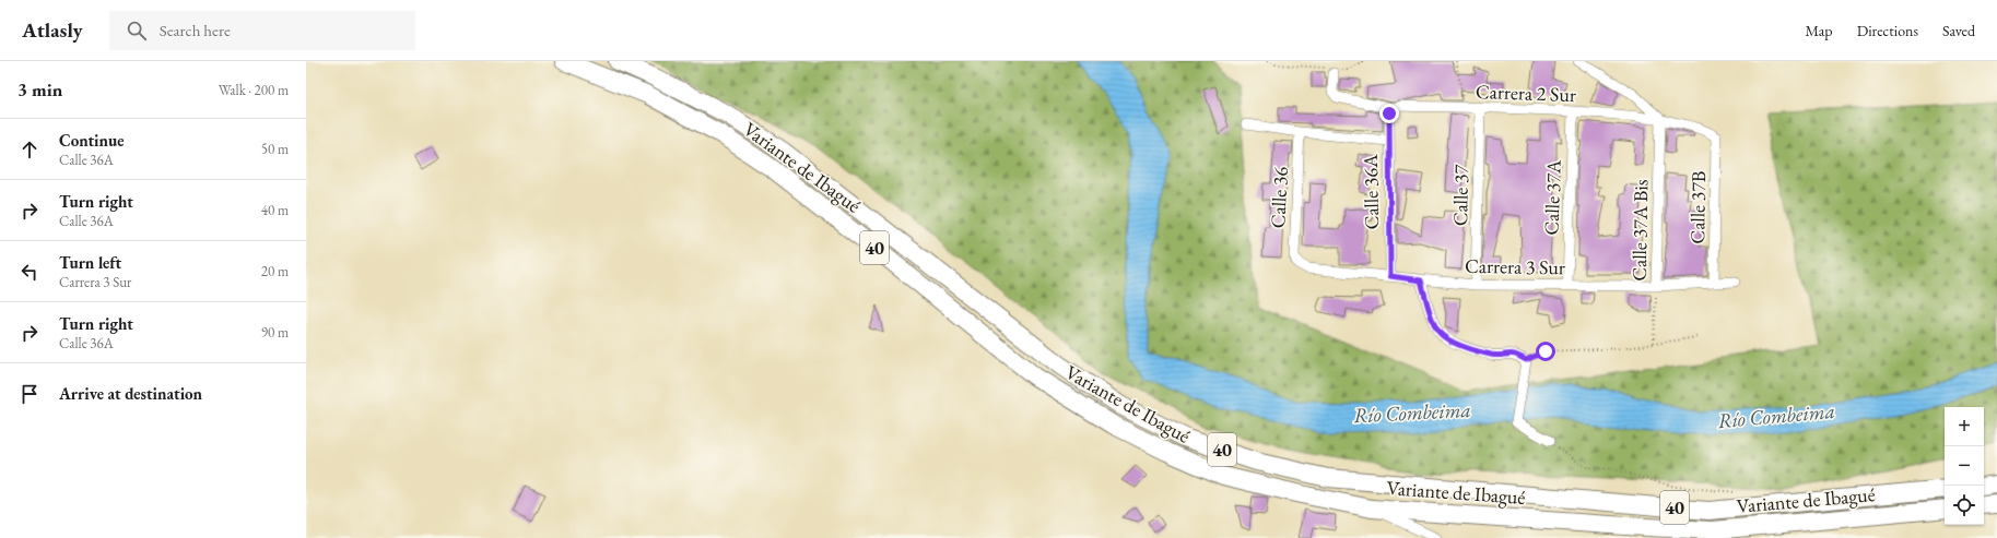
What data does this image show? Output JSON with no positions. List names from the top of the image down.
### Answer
{
  "streets": {
    "highway": ["Variante de Ibagué", "40"],
    "street": [
      "Carrera 2 Sur",
      "Calle 36A",
      "Calle 37",
      "Calle 36",
      "Calle 37A",
      "Calle 37B",
      "Calle 37A Bis",
      "Carrera 3 Sur"
    ]
  },
  "crossings": [
    ["Carrera 2 Sur", "Calle 36A"],
    ["Carrera 2 Sur", "Calle 37"],
    ["Carrera 2 Sur", "Calle 37A"],
    ["Carrera 2 Sur", "Calle 37B"],
    ["Carrera 2 Sur", "Calle 37A Bis"],
    ["Calle 36A", "Carrera 3 Sur"],
    ["Calle 37", "Carrera 3 Sur"],
    ["Calle 36", "Carrera 3 Sur"],
    ["Calle 37A", "Carrera 3 Sur"],
    ["Calle 37B", "Carrera 3 Sur"],
    ["Calle 37A Bis", "Carrera 3 Sur"]
  ],
  "water": ["Río Combeima"],
  "page": {
    "header": "Atlasly",
    "search": "Search here",
    "nav": ["Map", "Directions", "Saved"],
    "heading": ["3 min", "Walk · 200 m"],
    "list": [
      ["Continue", "Calle 36A", "50 m"],
      ["Turn right", "Calle 36A", "40 m"],
      ["Turn left", "Carrera 3 Sur", "20 m"],
      ["Turn right", "Calle 36A", "90 m"],
      "Arrive at destination"
    ],
    "map_buttons": ["+", "−"]
  }
}
